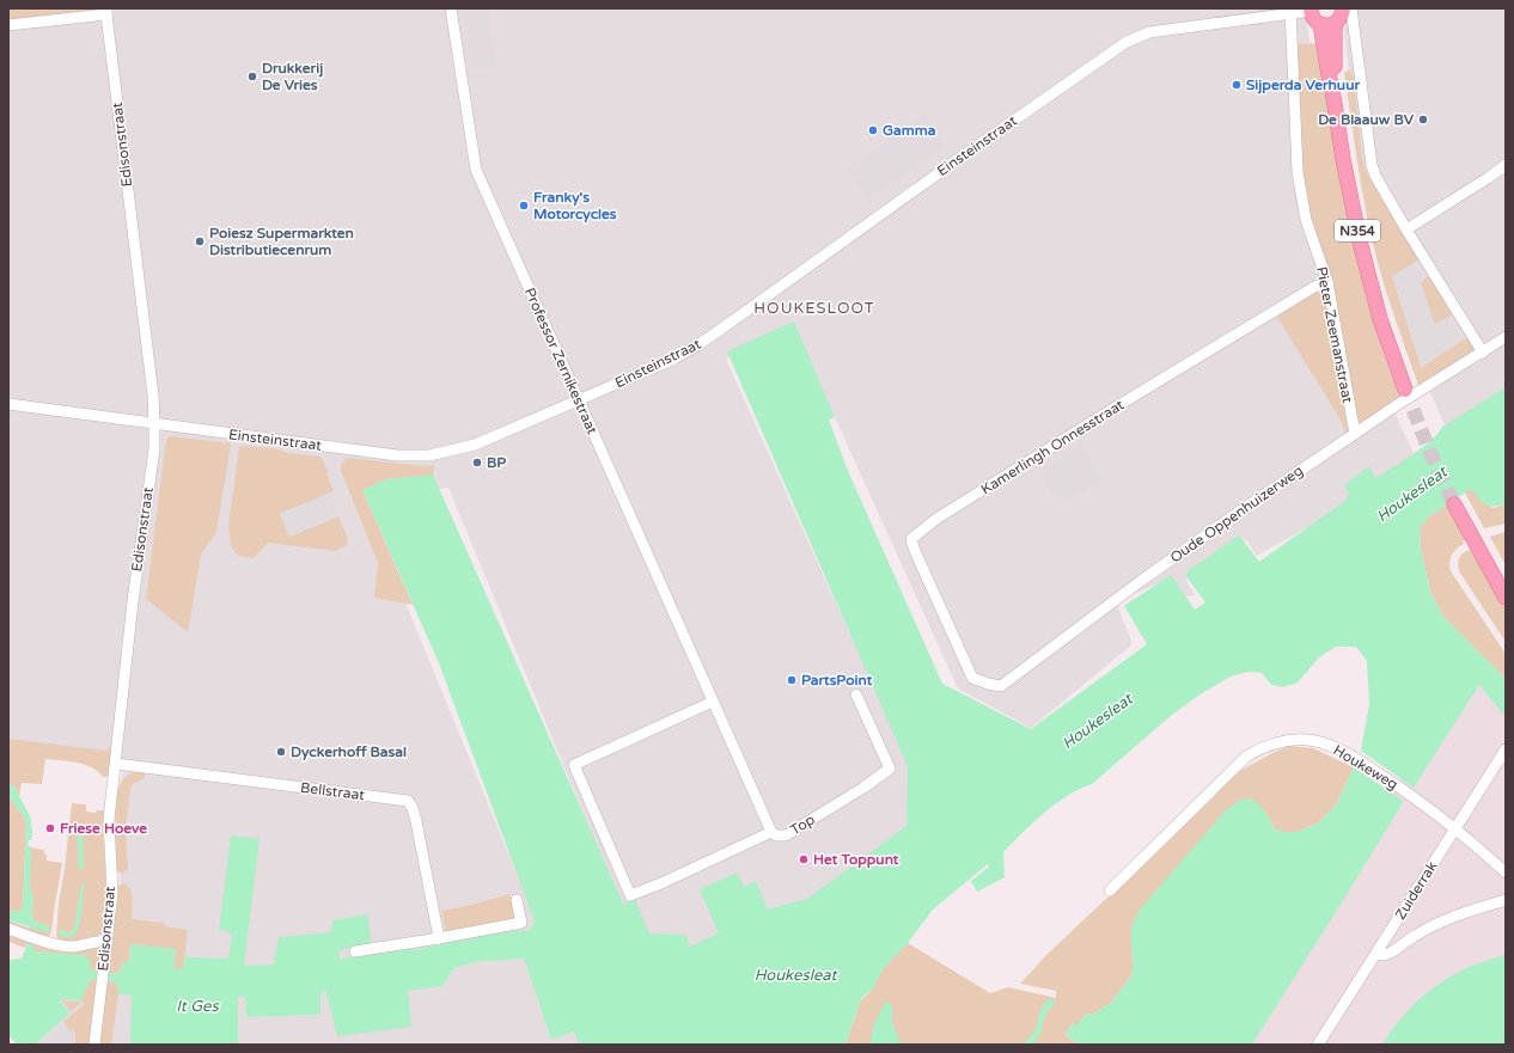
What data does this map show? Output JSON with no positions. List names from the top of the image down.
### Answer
{
  "streets": {
    "main road": ["N354"],
    "street": [
      "Edisonstraat",
      "Einsteinstraat",
      "Pieter Zeemanstraat",
      "Professor Zernikestraat",
      "Kamerlingh Onnesstraat",
      "Oude Oppenhuizerweg",
      "Houkeweg",
      "Bellstraat",
      "Top",
      "Zuiderrak"
    ]
  },
  "crossings": [
    ["Edisonstraat", "Einsteinstraat"],
    ["Edisonstraat", "Bellstraat"],
    ["Einsteinstraat", "N354"],
    ["Einsteinstraat", "Pieter Zeemanstraat"],
    ["Einsteinstraat", "Professor Zernikestraat"],
    ["Pieter Zeemanstraat", "Kamerlingh Onnesstraat"],
    ["Pieter Zeemanstraat", "Oude Oppenhuizerweg"],
    ["Professor Zernikestraat", "Top"],
    ["Kamerlingh Onnesstraat", "Oude Oppenhuizerweg"],
    ["Houkeweg", "Zuiderrak"]
  ],
  "districts": ["HOUKESLOOT"],
  "water": ["Houkesleat", "It Ges"],
  "places": [
    "Drukkerij De Vries",
    "Sijperda Verhuur",
    "De Blaauw BV",
    "Gamma",
    "Franky's Motorcycles",
    "Poiesz Supermarkten Distributiecenrum",
    "BP",
    "PartsPoint",
    "Dyckerhoff Basal",
    "Friese Hoeve",
    "Het Toppunt"
  ]
}
